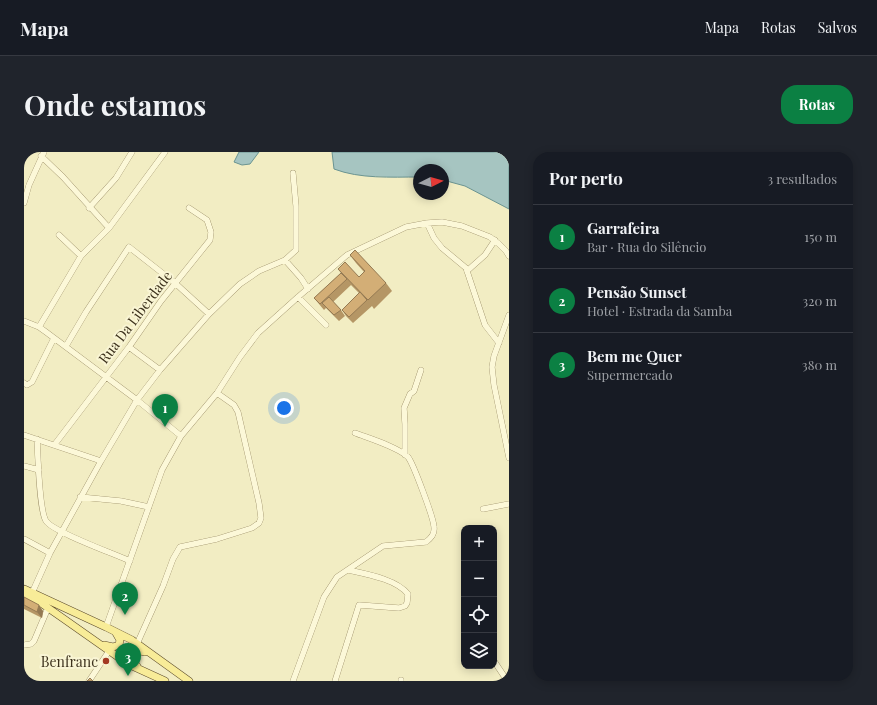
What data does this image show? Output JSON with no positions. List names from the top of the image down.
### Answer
{
  "streets": {
    "street": ["Rua Da Liberdade"]
  },
  "places": ["Benfranc"],
  "north": "right",
  "page": {
    "header": "Mapa",
    "nav": ["Mapa", "Rotas", "Salvos"],
    "buttons": "Rotas",
    "title": "Onde estamos",
    "heading": ["Por perto", "3 resultados"],
    "list": [
      {
        "mark": "1",
        "name": "Garrafeira",
        "note": "Bar · Rua do Silêncio",
        "value": "150 m"
      },
      {
        "mark": "2",
        "name": "Pensão Sunset",
        "note": "Hotel · Estrada da Samba",
        "value": "320 m"
      },
      {
        "mark": "3",
        "name": "Bem me Quer",
        "note": "Supermercado",
        "value": "380 m"
      }
    ],
    "pins": ["1", "2", "3"],
    "map_buttons": ["+", "−"]
  }
}
